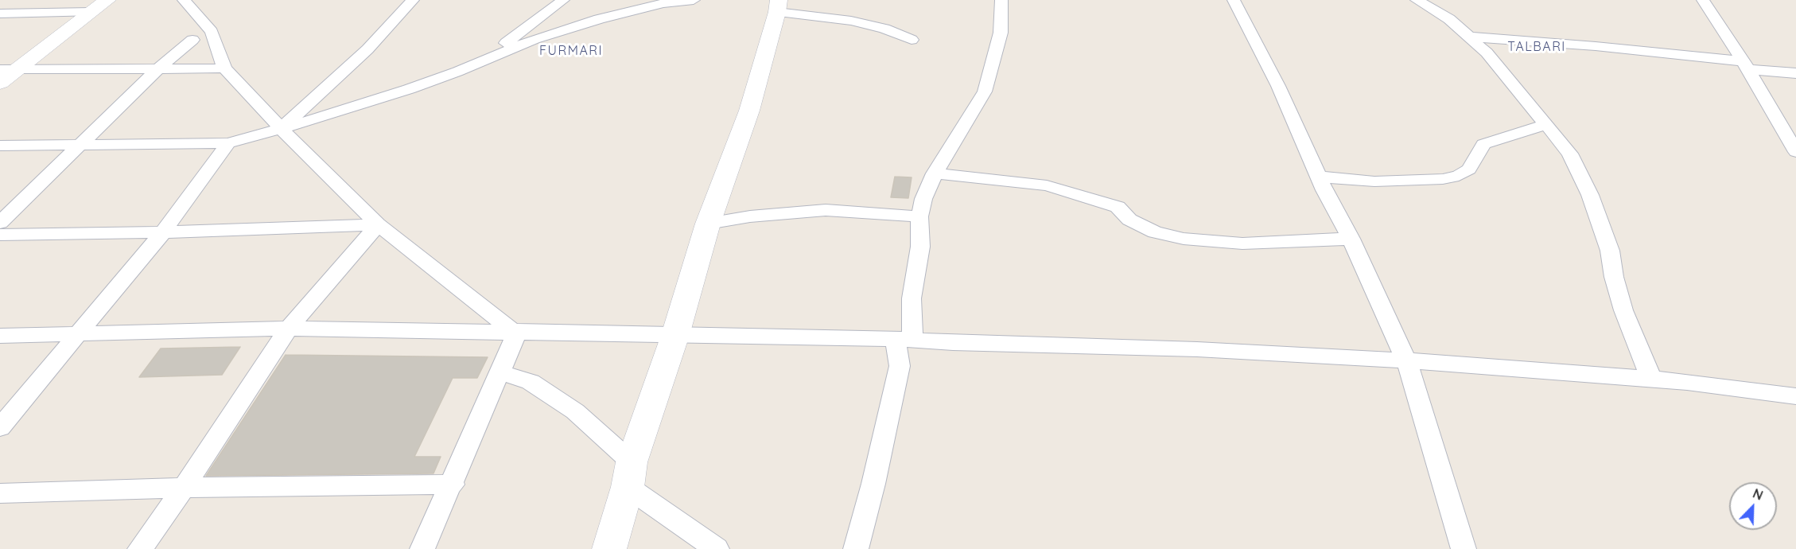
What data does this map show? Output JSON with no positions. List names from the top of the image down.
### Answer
{
  "districts": ["TALBARI", "FURMARI"],
  "north": "top right"
}
